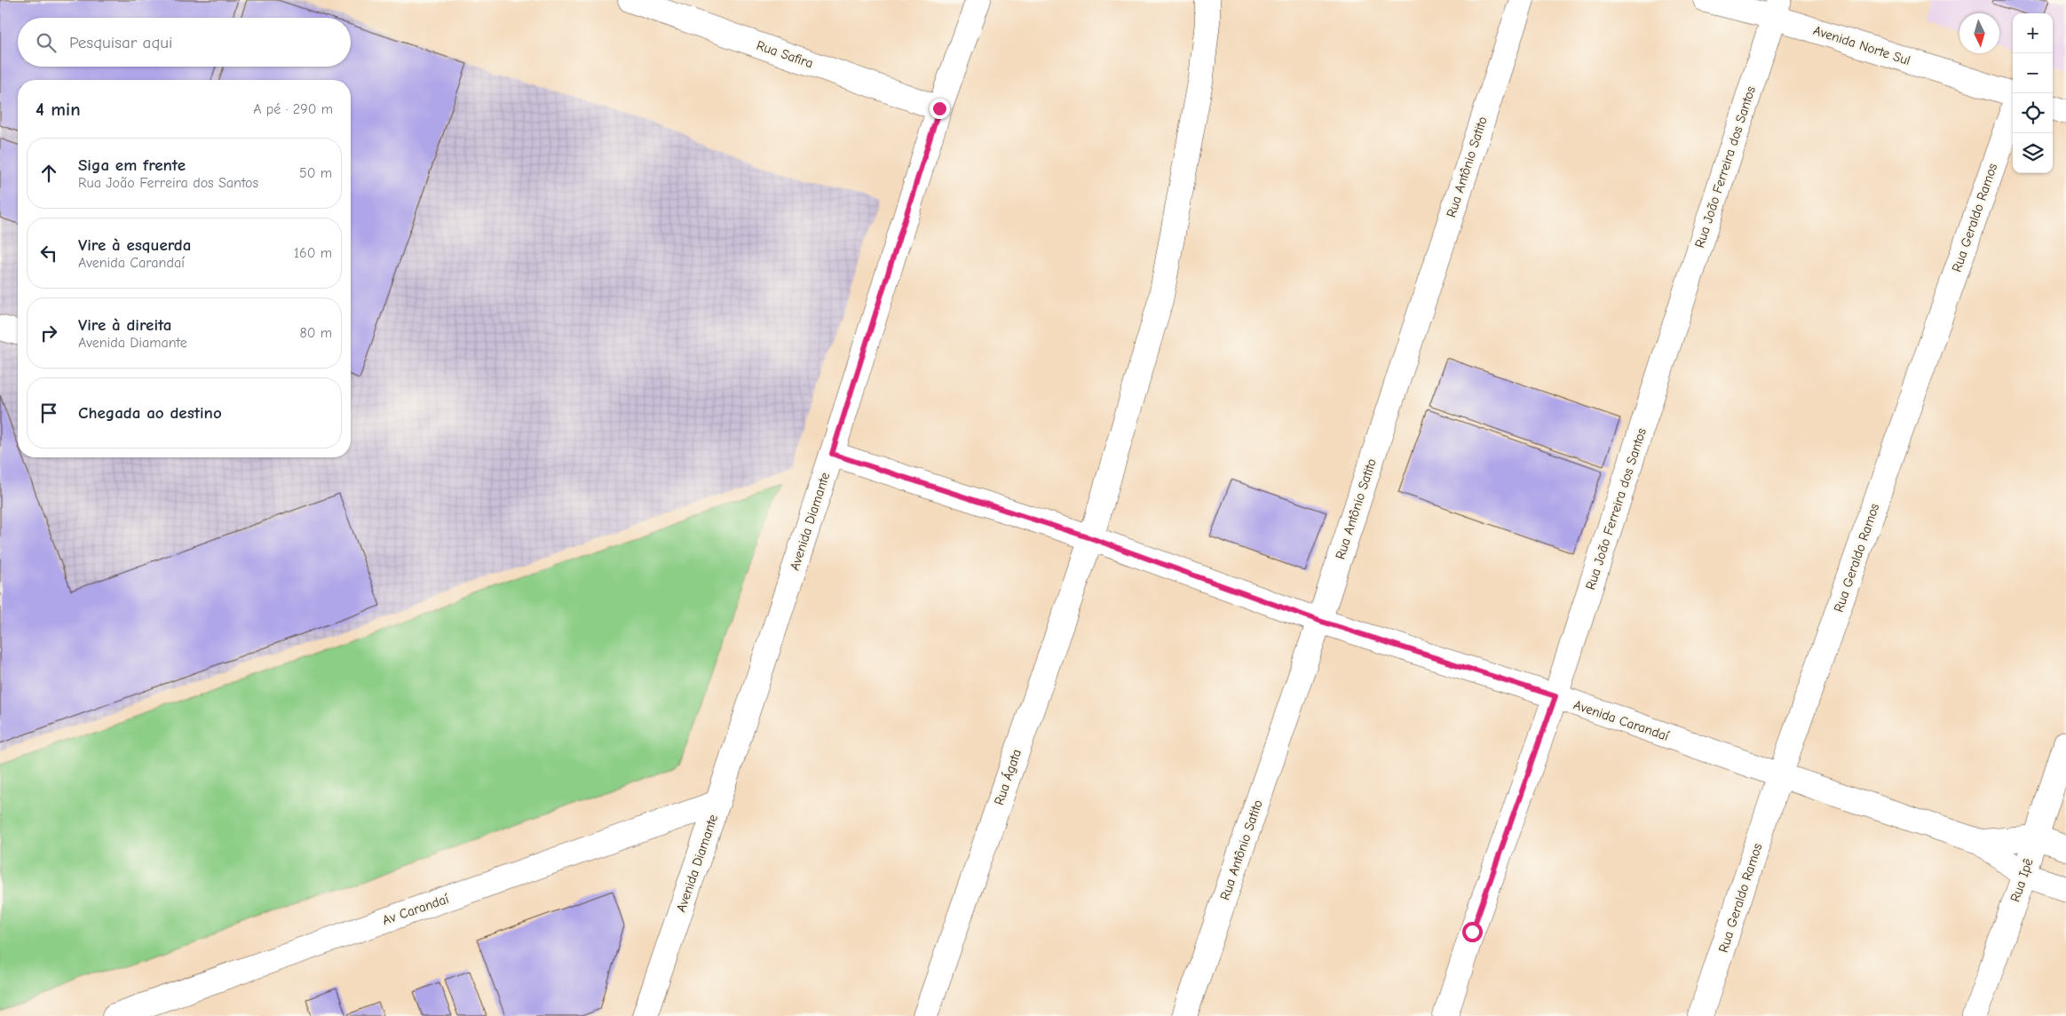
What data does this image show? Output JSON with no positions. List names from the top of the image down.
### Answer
{
  "streets": {
    "street": [
      "Avenida Norte Sul",
      "Rua Safira",
      "Rua Antônio Satito",
      "Rua João Ferreira dos Santos",
      "Rua Geraldo Ramos",
      "Avenida Diamante",
      "Avenida Carandaí",
      "Rua Ágata",
      "Rua Ipê",
      "Av Carandaí"
    ]
  },
  "crossings": [
    ["Avenida Norte Sul", "Rua João Ferreira dos Santos"],
    ["Rua Safira", "Avenida Diamante"],
    ["Rua Antônio Satito", "Avenida Carandaí"],
    ["Rua João Ferreira dos Santos", "Avenida Carandaí"],
    ["Rua Geraldo Ramos", "Avenida Carandaí"],
    ["Avenida Diamante", "Avenida Carandaí"],
    ["Avenida Diamante", "Av Carandaí"],
    ["Avenida Carandaí", "Rua Ágata"],
    ["Avenida Carandaí", "Rua Ipê"]
  ],
  "north": "bottom",
  "page": {
    "map_buttons": ["+", "−"],
    "search": "Pesquisar aqui",
    "heading": ["4 min", "A pé · 290 m"],
    "list": [
      ["Siga em frente", "Rua João Ferreira dos Santos", "50 m"],
      ["Vire à esquerda", "Avenida Carandaí", "160 m"],
      ["Vire à direita", "Avenida Diamante", "80 m"],
      "Chegada ao destino"
    ]
  }
}
